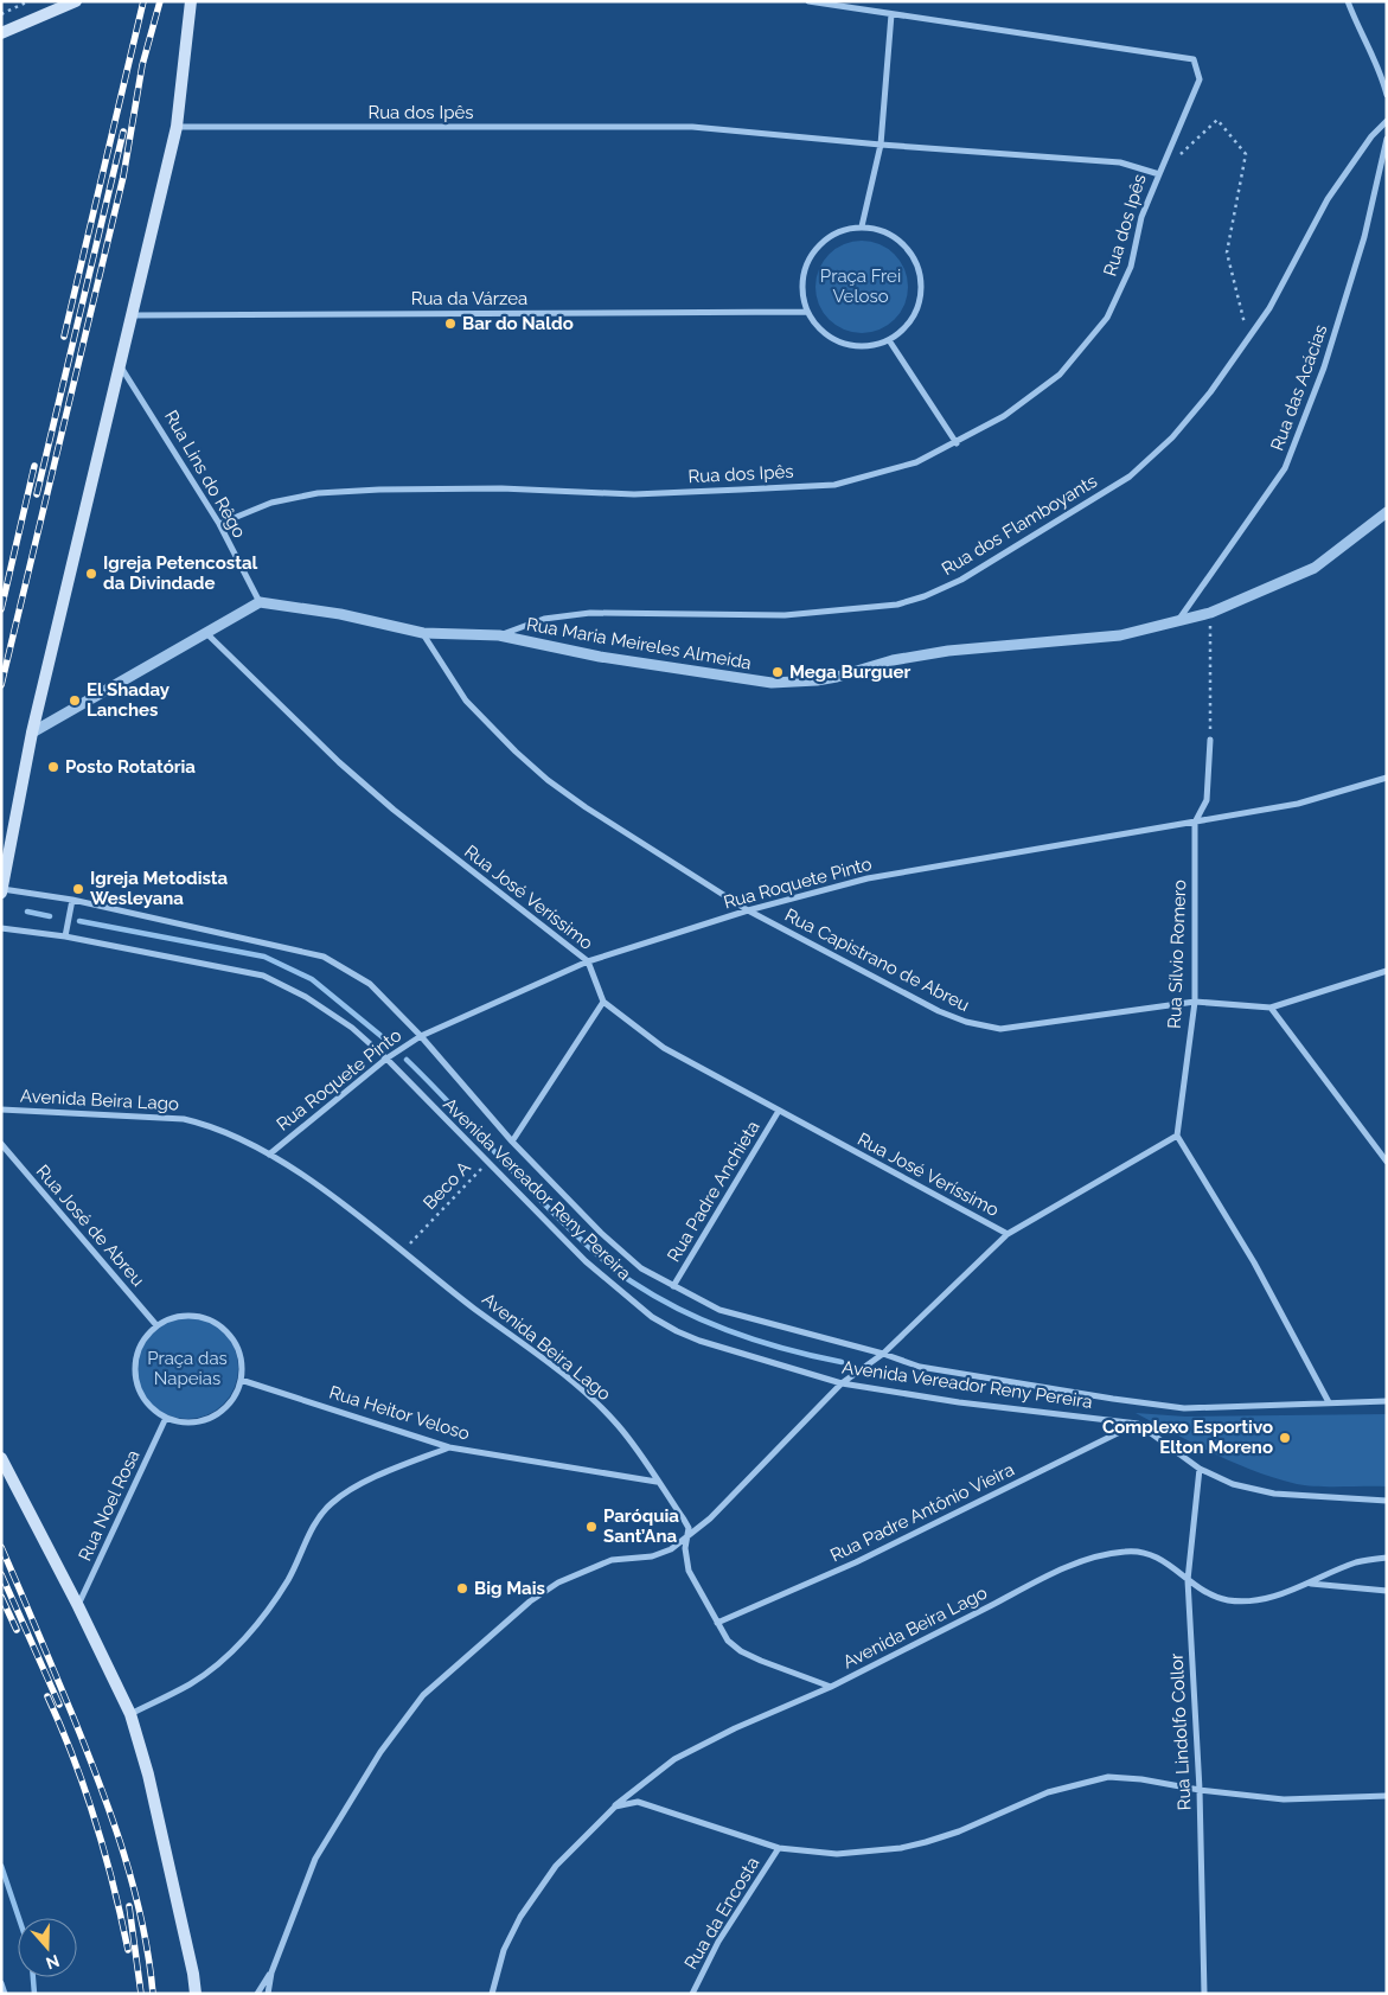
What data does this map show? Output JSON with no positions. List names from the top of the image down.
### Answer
{
  "streets": {
    "street": [
      "Rua dos Ipês",
      "Rua da Várzea",
      "Rua das Acácias",
      "Rua Lins do Rêgo",
      "Rua dos Flamboyants",
      "Rua Maria Meireles Almeida",
      "Rua Roquete Pinto",
      "Rua José Veríssimo",
      "Rua Sílvio Romero",
      "Rua Capistrano de Abreu",
      "Avenida Beira Lago",
      "Avenida Vereador Reny Pereira",
      "Rua Padre Anchieta",
      "Rua José de Abreu",
      "Rua Heitor Veloso",
      "Rua Noel Rosa",
      "Rua Padre Antônio Vieira",
      "Rua Lindolfo Collor",
      "Rua da Encosta"
    ],
    "path": ["Beco A"]
  },
  "crossings": [
    ["Rua dos Ipês", "Rua Lins do Rêgo"],
    ["Rua das Acácias", "Rua Maria Meireles Almeida"],
    ["Rua Lins do Rêgo", "Rua Maria Meireles Almeida"],
    ["Rua dos Flamboyants", "Rua Maria Meireles Almeida"],
    ["Rua Maria Meireles Almeida", "Rua Capistrano de Abreu"],
    ["Rua Roquete Pinto", "Rua José Veríssimo"],
    ["Rua Roquete Pinto", "Rua Sílvio Romero"],
    ["Rua Roquete Pinto", "Rua Capistrano de Abreu"],
    ["Rua Roquete Pinto", "Avenida Beira Lago"],
    ["Rua Roquete Pinto", "Avenida Vereador Reny Pereira"],
    ["Rua José Veríssimo", "Rua Padre Anchieta"],
    ["Rua Sílvio Romero", "Rua Capistrano de Abreu"],
    ["Avenida Beira Lago", "Beco A"],
    ["Avenida Beira Lago", "Rua Heitor Veloso"],
    ["Avenida Beira Lago", "Rua Padre Antônio Vieira"],
    ["Avenida Beira Lago", "Rua Lindolfo Collor"],
    ["Beco A", "Avenida Vereador Reny Pereira"],
    ["Avenida Vereador Reny Pereira", "Rua Padre Anchieta"],
    ["Avenida Vereador Reny Pereira", "Rua Padre Antônio Vieira"],
    ["Avenida Vereador Reny Pereira", "Rua Lindolfo Collor"],
    ["Rua José de Abreu", "Rua Heitor Veloso"],
    ["Rua José de Abreu", "Rua Noel Rosa"],
    ["Rua Heitor Veloso", "Rua Noel Rosa"]
  ],
  "parks": ["Praça Frei Veloso", "Praça das Napeias"],
  "places": [
    "Bar do Naldo",
    "Igreja Petencostal da Divindade",
    "Mega Burguer",
    "El Shaday Lanches",
    "Posto Rotatória",
    "Igreja Metodista Wesleyana",
    "Complexo Esportivo Elton Moreno",
    "Paróquia Sant’Ana",
    "Big Mais"
  ],
  "north": "bottom"
}
